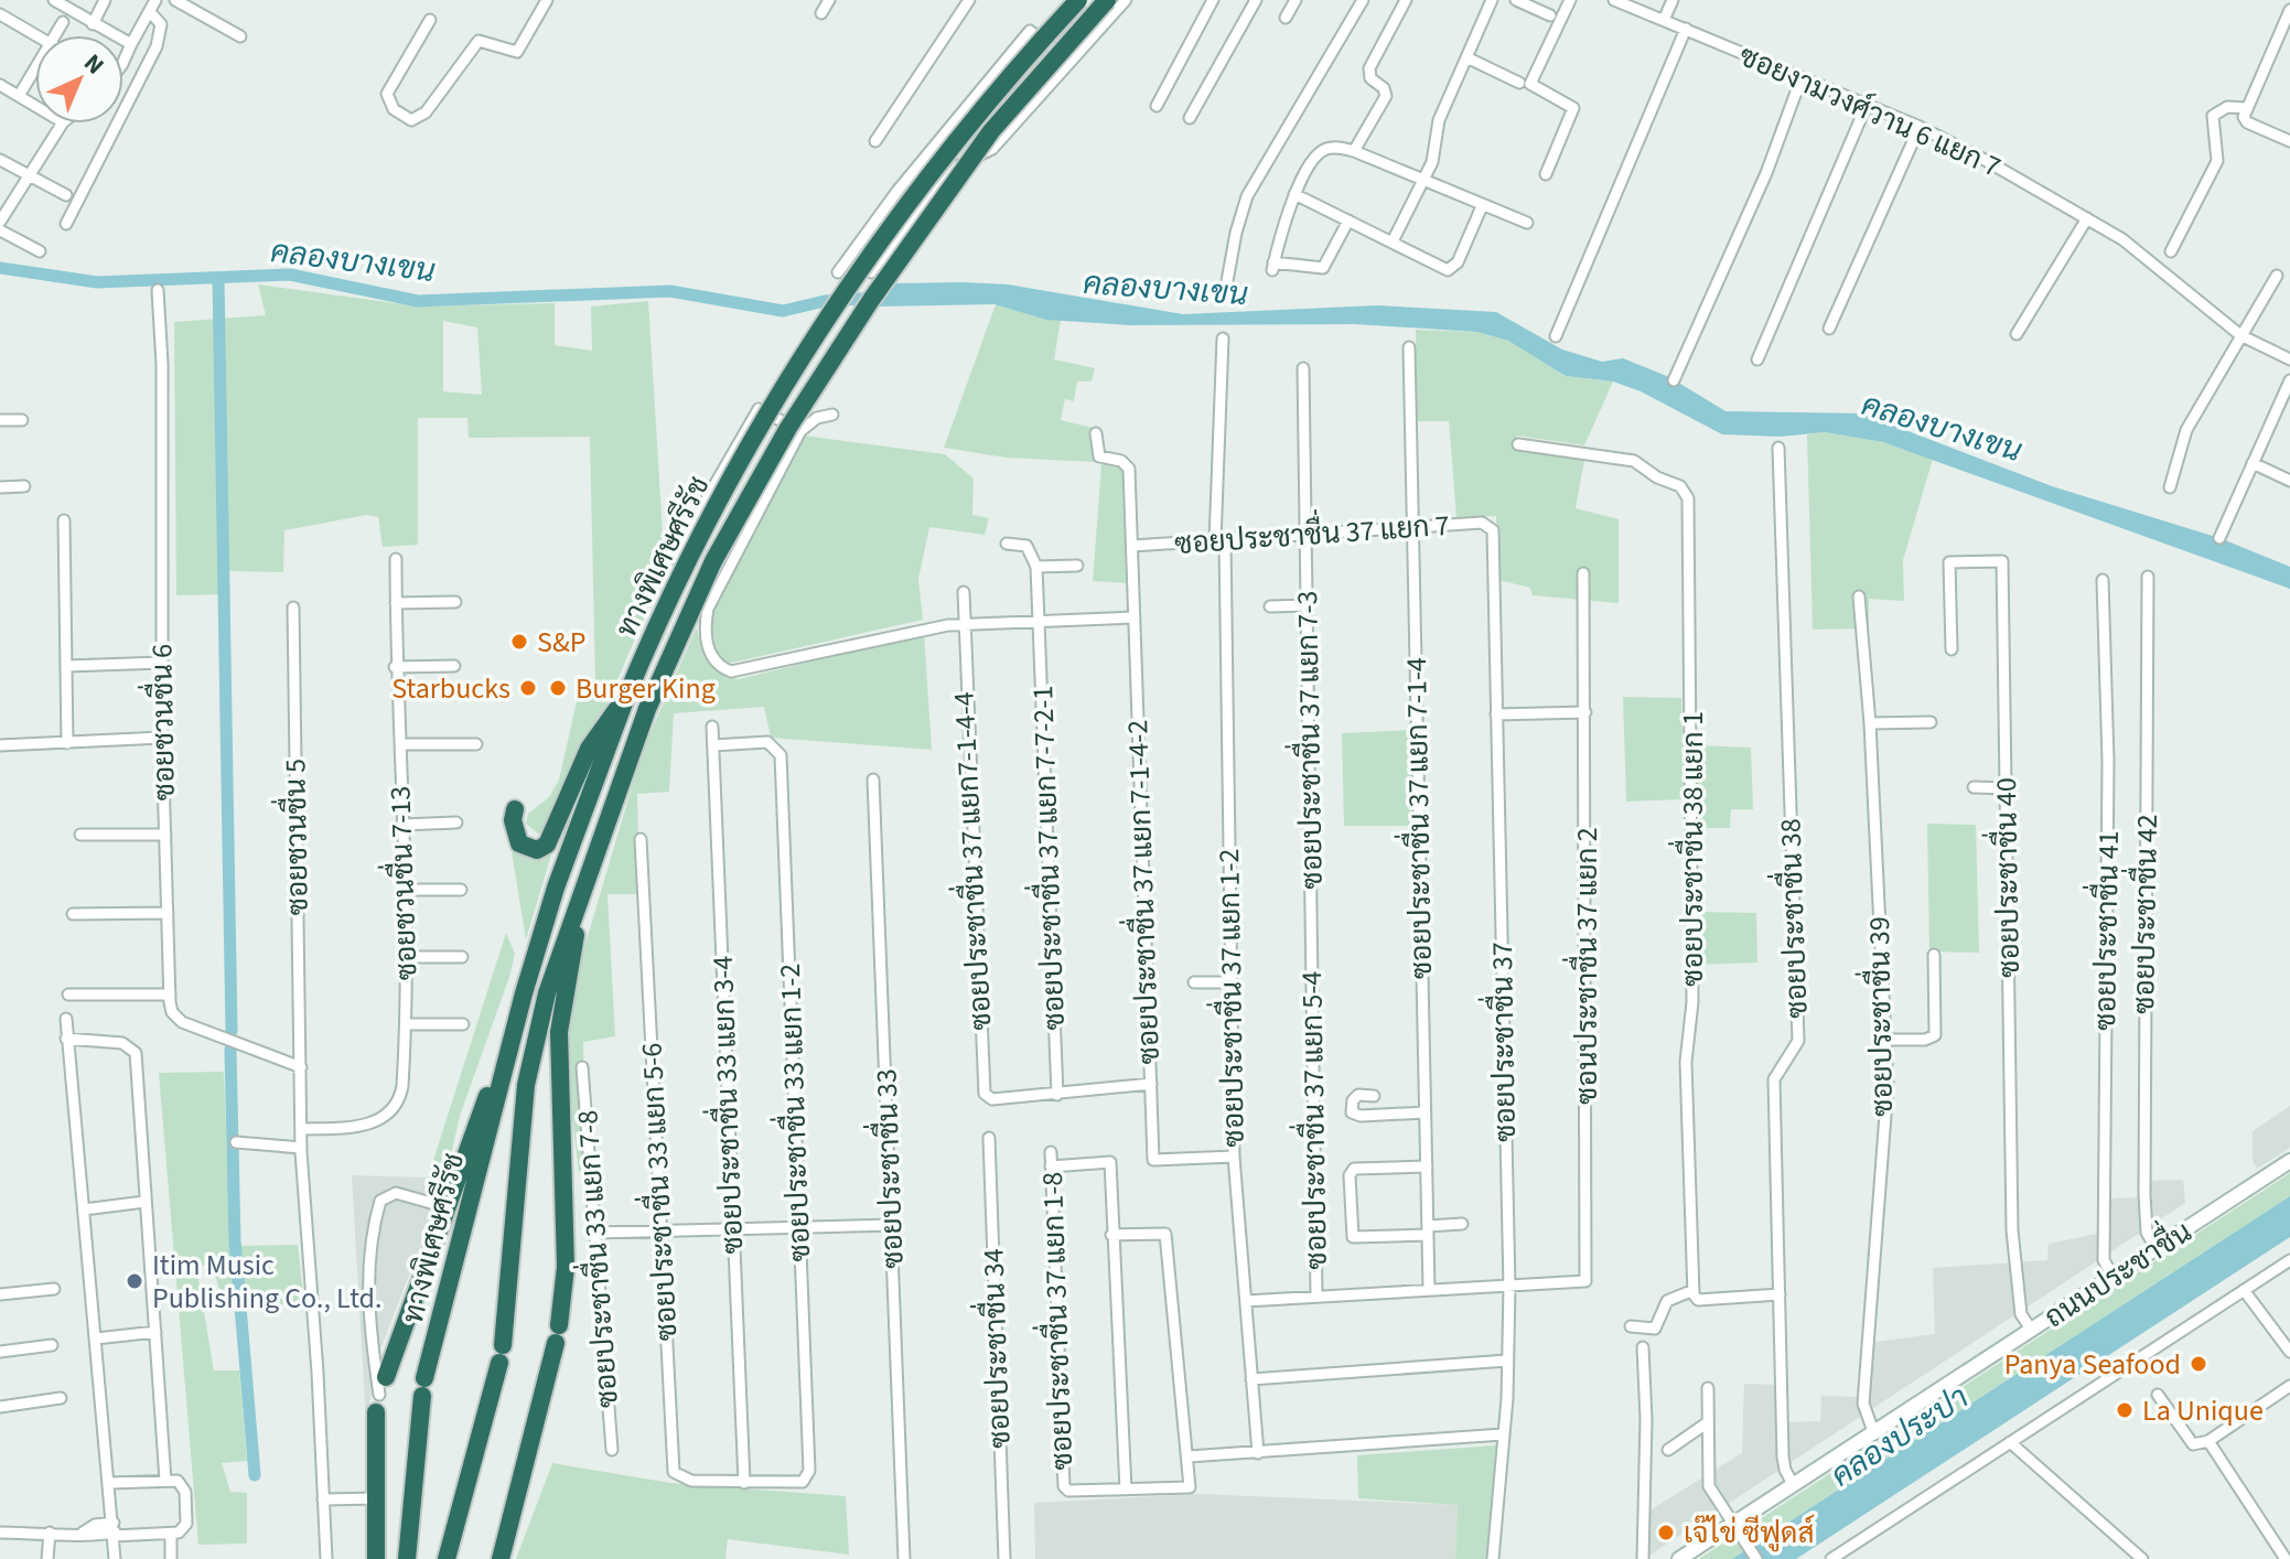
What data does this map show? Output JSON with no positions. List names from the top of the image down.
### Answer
{
  "streets": {
    "highway": ["ทางพิเศษศรีรัช"],
    "main road": ["ถนนประชาชื่น"],
    "street": [
      "ซอยงามวงศ์วาน 6 แยก 7",
      "ซอยประชาชื่น 37 แยก 7",
      "ซอยชวนชื่น 6",
      "ซอยประชาชื่น 37 แยก 7-3",
      "ซอยประชาชื่น 37 แยก 7-1-4",
      "ซอยชวนชื่น 5",
      "ซอยประชาชื่น 38 แยก 1",
      "ซอยประชาชื่น 37 แยก 7-7-2-1",
      "ซอยประชาชื่น 37 แยก7-1-4-4",
      "ซอยประชาชื่น 40",
      "ซอยชวนชื่น 7-13",
      "ซอยประชาชื่น 37 แยก 7-1-4-2",
      "ซอยประชาชื่น 42",
      "ซอยประชาชื่น 38",
      "ซอยประชาชื่น 41",
      "ซอนประชาชื่น 37 แยก 2",
      "ซอยประชาชื่น 37 แยก 1-2",
      "ซอยประชาชื่น 39",
      "ซอยประชาชื่น 37",
      "ซอยประชาชื่น 33 แยก 3-4",
      "ซอยประชาชื่น 33 แยก 1-2",
      "ซอยประชาชื่น 37 แยก 5-4",
      "ซอยประชาชื่น 33",
      "ซอยประชาชื่น 33 แยก 5-6",
      "ซอยประชาชื่น 33 แยก 7-8",
      "ซอยประชาชื่น 37 แยก 1-8",
      "ซอยประชาชื่น 34"
    ]
  },
  "crossings": [
    ["ซอยประชาชื่น 37 แยก 7", "ซอยประชาชื่น 37 แยก 7-3"],
    ["ซอยประชาชื่น 37 แยก 7", "ซอยประชาชื่น 37 แยก 7-1-4"],
    ["ซอยประชาชื่น 37 แยก 7", "ซอยประชาชื่น 37 แยก 7-1-4-2"],
    ["ซอยประชาชื่น 37 แยก 7", "ซอยประชาชื่น 37 แยก 1-2"],
    ["ซอยประชาชื่น 37 แยก 7", "ซอยประชาชื่น 37"],
    ["ซอยประชาชื่น 37 แยก 7-3", "ซอยประชาชื่น 37 แยก 5-4"],
    ["ซอยชวนชื่น 5", "ซอยชวนชื่น 7-13"],
    ["ซอยประชาชื่น 37 แยก 7-7-2-1", "ซอยประชาชื่น 37 แยก7-1-4-4"],
    ["ซอยประชาชื่น 40", "ถนนประชาชื่น"],
    ["ซอยประชาชื่น 37 แยก 7-1-4-2", "ซอยประชาชื่น 37 แยก 1-2"],
    ["ซอยประชาชื่น 42", "ถนนประชาชื่น"],
    ["ซอยประชาชื่น 38", "ถนนประชาชื่น"],
    ["ซอยประชาชื่น 41", "ถนนประชาชื่น"],
    ["ซอนประชาชื่น 37 แยก 2", "ซอยประชาชื่น 37"],
    ["ซอยประชาชื่น 39", "ถนนประชาชื่น"],
    ["ซอยประชาชื่น 33 แยก 3-4", "ซอยประชาชื่น 33 แยก 1-2"],
    ["ซอยประชาชื่น 33 แยก 3-4", "ซอยประชาชื่น 33 แยก 5-6"],
    ["ซอยประชาชื่น 33 แยก 1-2", "ซอยประชาชื่น 33 แยก 5-6"]
  ],
  "water": ["คลองบางเขน", "คลองประปา"],
  "places": [
    "S&P",
    "Starbucks",
    "Burger King",
    "Itim Music Publishing Co., Ltd.",
    "Panya Seafood",
    "La Unique",
    "เจ๊ไข่ ซีฟูดส์"
  ],
  "north": "top right"
}
